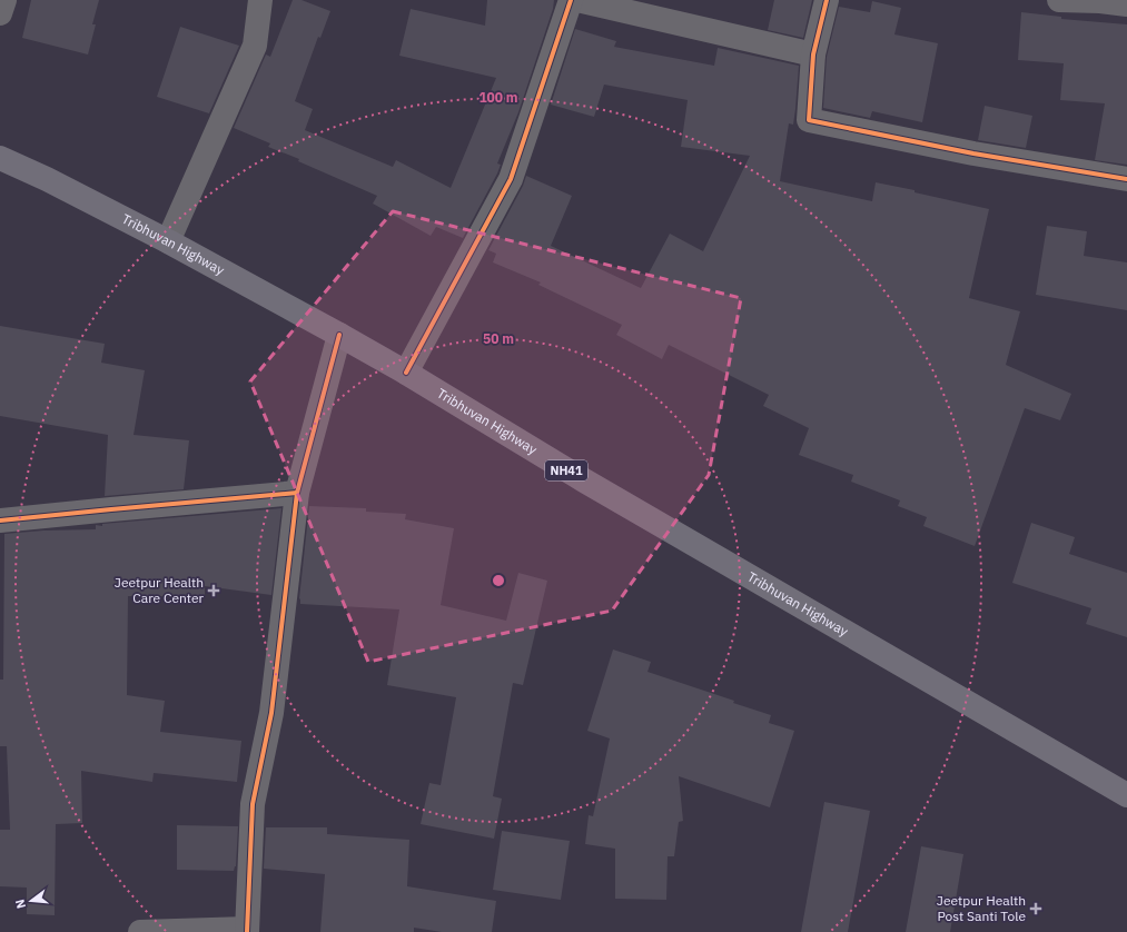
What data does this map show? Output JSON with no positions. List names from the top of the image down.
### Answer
{
  "streets": {
    "highway": ["Tribhuvan Highway", "NH41"]
  },
  "places": {
    "health": ["Jeetpur Health Care Center", "Jeetpur Health Post Santi Tole"]
  },
  "north": "left",
  "rings": ["100 m", "50 m"]
}
